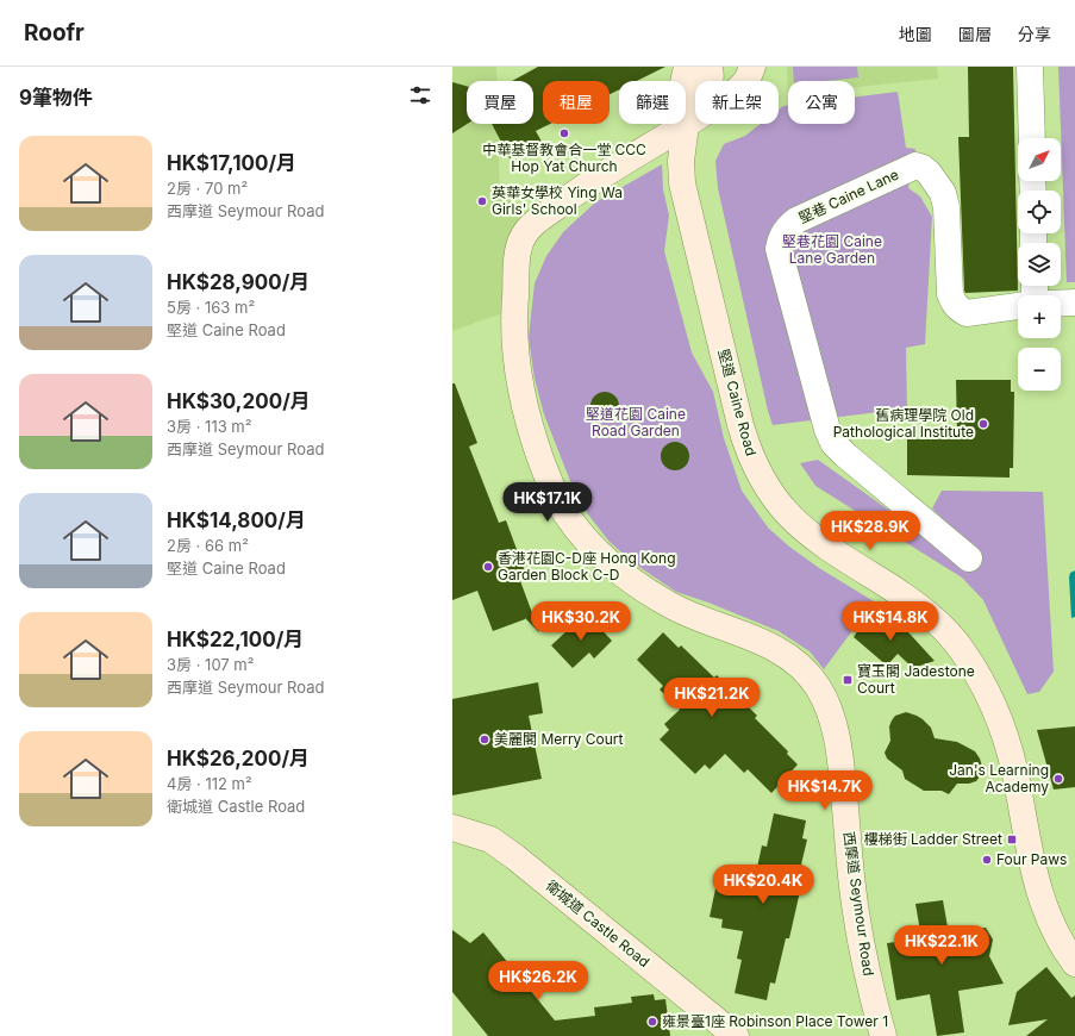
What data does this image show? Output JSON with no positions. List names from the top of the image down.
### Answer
{
  "streets": {
    "street": [
      "堅巷 Caine Lane",
      "堅道 Caine Road",
      "西摩道 Seymour Road",
      "衛城道 Castle Road"
    ]
  },
  "crossings": [
    ["堅道 Caine Road", "西摩道 Seymour Road"]
  ],
  "parks": ["堅巷花園 Caine Lane Garden", "堅道花園 Caine Road Garden"],
  "places": {
    "other": [
      "中華基督教會合一堂 CCC Hop Yat Church",
      "英華女學校 Ying Wa Girls' School",
      "舊病理學院 Old Pathological Institute",
      "香港花園C-D座 Hong Kong Garden Block C-D",
      "美麗閣 Merry Court",
      "Jan's Learning Academy",
      "Four Paws",
      "雍景臺1座 Robinson Place Tower 1"
    ],
    "transit": ["寶玉閣 Jadestone Court", "樓梯街 Ladder Street"]
  },
  "north": "top right",
  "page": {
    "header": "Roofr",
    "nav": ["地圖", "圖層", "分享"],
    "heading": "9筆物件",
    "chip": [
      "買屋",
      "租屋",
      "篩選",
      "新上架",
      "公寓"
    ],
    "list": [
      {
        "name": "HK$17,100/月",
        "note": "2房 · 70 m² · 西摩道 Seymour Road"
      },
      {
        "name": "HK$28,900/月",
        "note": "5房 · 163 m² · 堅道 Caine Road"
      },
      {
        "name": "HK$30,200/月",
        "note": "3房 · 113 m² · 西摩道 Seymour Road"
      },
      {
        "name": "HK$14,800/月",
        "note": "2房 · 66 m² · 堅道 Caine Road"
      },
      {
        "name": "HK$22,100/月",
        "note": "3房 · 107 m² · 西摩道 Seymour Road"
      },
      {
        "name": "HK$26,200/月",
        "note": "4房 · 112 m² · 衛城道 Castle Road"
      }
    ],
    "map_buttons": ["+", "−"],
    "price": [
      "HK$17.1K",
      "HK$28.9K",
      "HK$30.2K",
      "HK$14.8K",
      "HK$21.2K",
      "HK$14.7K",
      "HK$20.4K",
      "HK$22.1K",
      "HK$26.2K"
    ]
  }
}
